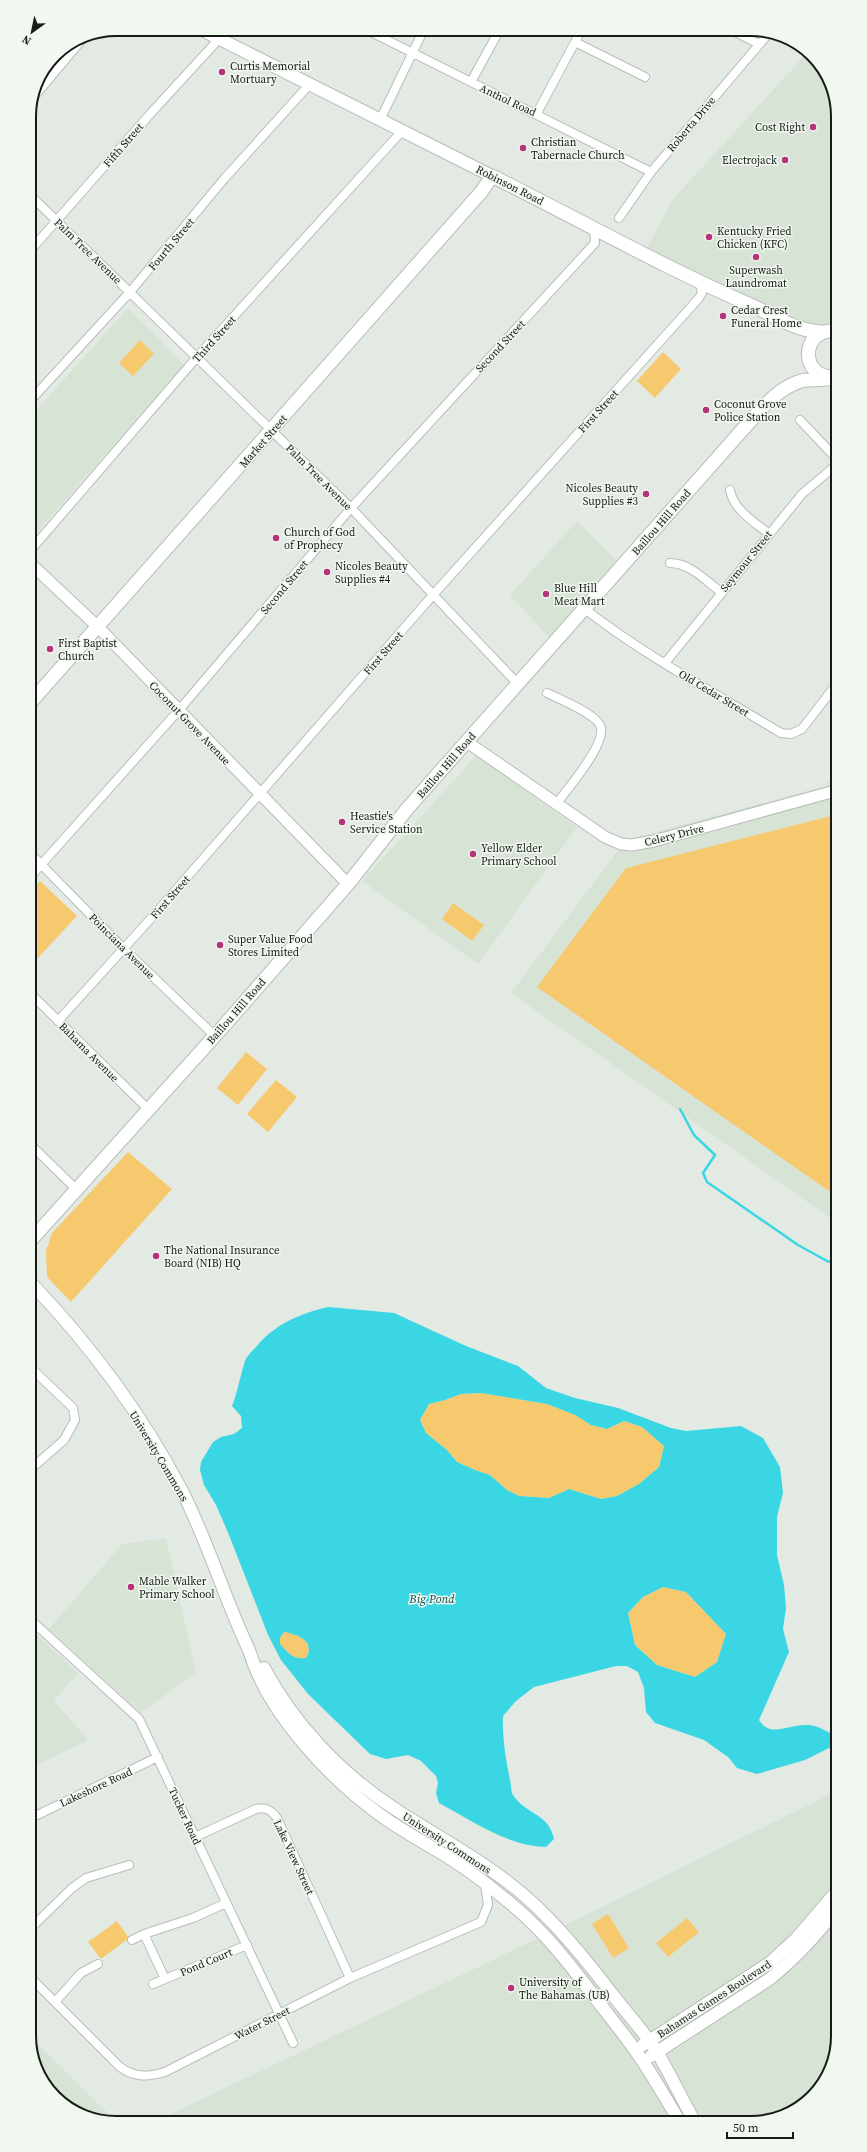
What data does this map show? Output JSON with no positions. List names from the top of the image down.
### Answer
{
  "streets": {
    "main road": [
      "Robinson Road",
      "Market Street",
      "Baillou Hill Road",
      "University Commons",
      "Bahamas Games Boulevard"
    ],
    "street": [
      "Anthol Road",
      "Roberta Drive",
      "Fifth Street",
      "Fourth Street",
      "Palm Tree Avenue",
      "Third Street",
      "Second Street",
      "First Street",
      "Seymour Street",
      "Old Cedar Street",
      "Coconut Grove Avenue",
      "Celery Drive",
      "Poinciana Avenue",
      "Bahama Avenue",
      "Lakeshore Road",
      "Tucker Road",
      "Lake View Street",
      "Pond Court",
      "Water Street"
    ]
  },
  "crossings": [
    ["Anthol Road", "Roberta Drive"],
    ["Fifth Street", "Robinson Road"],
    ["Fifth Street", "Palm Tree Avenue"],
    ["Robinson Road", "Fourth Street"],
    ["Robinson Road", "Third Street"],
    ["Robinson Road", "Second Street"],
    ["Robinson Road", "First Street"],
    ["Robinson Road", "Market Street"],
    ["Fourth Street", "Palm Tree Avenue"],
    ["Palm Tree Avenue", "Third Street"],
    ["Palm Tree Avenue", "Second Street"],
    ["Palm Tree Avenue", "First Street"],
    ["Palm Tree Avenue", "Market Street"],
    ["Palm Tree Avenue", "Baillou Hill Road"],
    ["Second Street", "Coconut Grove Avenue"],
    ["Second Street", "Poinciana Avenue"],
    ["First Street", "Coconut Grove Avenue"],
    ["First Street", "Poinciana Avenue"],
    ["First Street", "Bahama Avenue"],
    ["Market Street", "Coconut Grove Avenue"],
    ["Baillou Hill Road", "Old Cedar Street"],
    ["Baillou Hill Road", "Coconut Grove Avenue"],
    ["Baillou Hill Road", "Celery Drive"],
    ["Baillou Hill Road", "Poinciana Avenue"],
    ["Baillou Hill Road", "Bahama Avenue"],
    ["Seymour Street", "Old Cedar Street"],
    ["University Commons", "Bahamas Games Boulevard"],
    ["University Commons", "Water Street"],
    ["Lakeshore Road", "Tucker Road"],
    ["Tucker Road", "Lake View Street"],
    ["Tucker Road", "Pond Court"],
    ["Tucker Road", "Water Street"],
    ["Lake View Street", "Water Street"]
  ],
  "water": ["Big Pond"],
  "places": [
    "Curtis Memorial Mortuary",
    "Cost Right",
    "Christian Tabernacle Church",
    "Electrojack",
    "Kentucky Fried Chicken (KFC)",
    "Superwash Laundromat",
    "Cedar Crest Funeral Home",
    "Coconut Grove Police Station",
    "Nicoles Beauty Supplies #3",
    "Church of God of Prophecy",
    "Nicoles Beauty Supplies #4",
    "Blue Hill Meat Mart",
    "First Baptist Church",
    "Heastie's Service Station",
    "Yellow Elder Primary School",
    "Super Value Food Stores Limited",
    "The National Insurance Board (NIB) HQ",
    "Mable Walker Primary School",
    "University of The Bahamas (UB)"
  ],
  "scale_bar": "50 m",
  "north": "bottom left"
}
